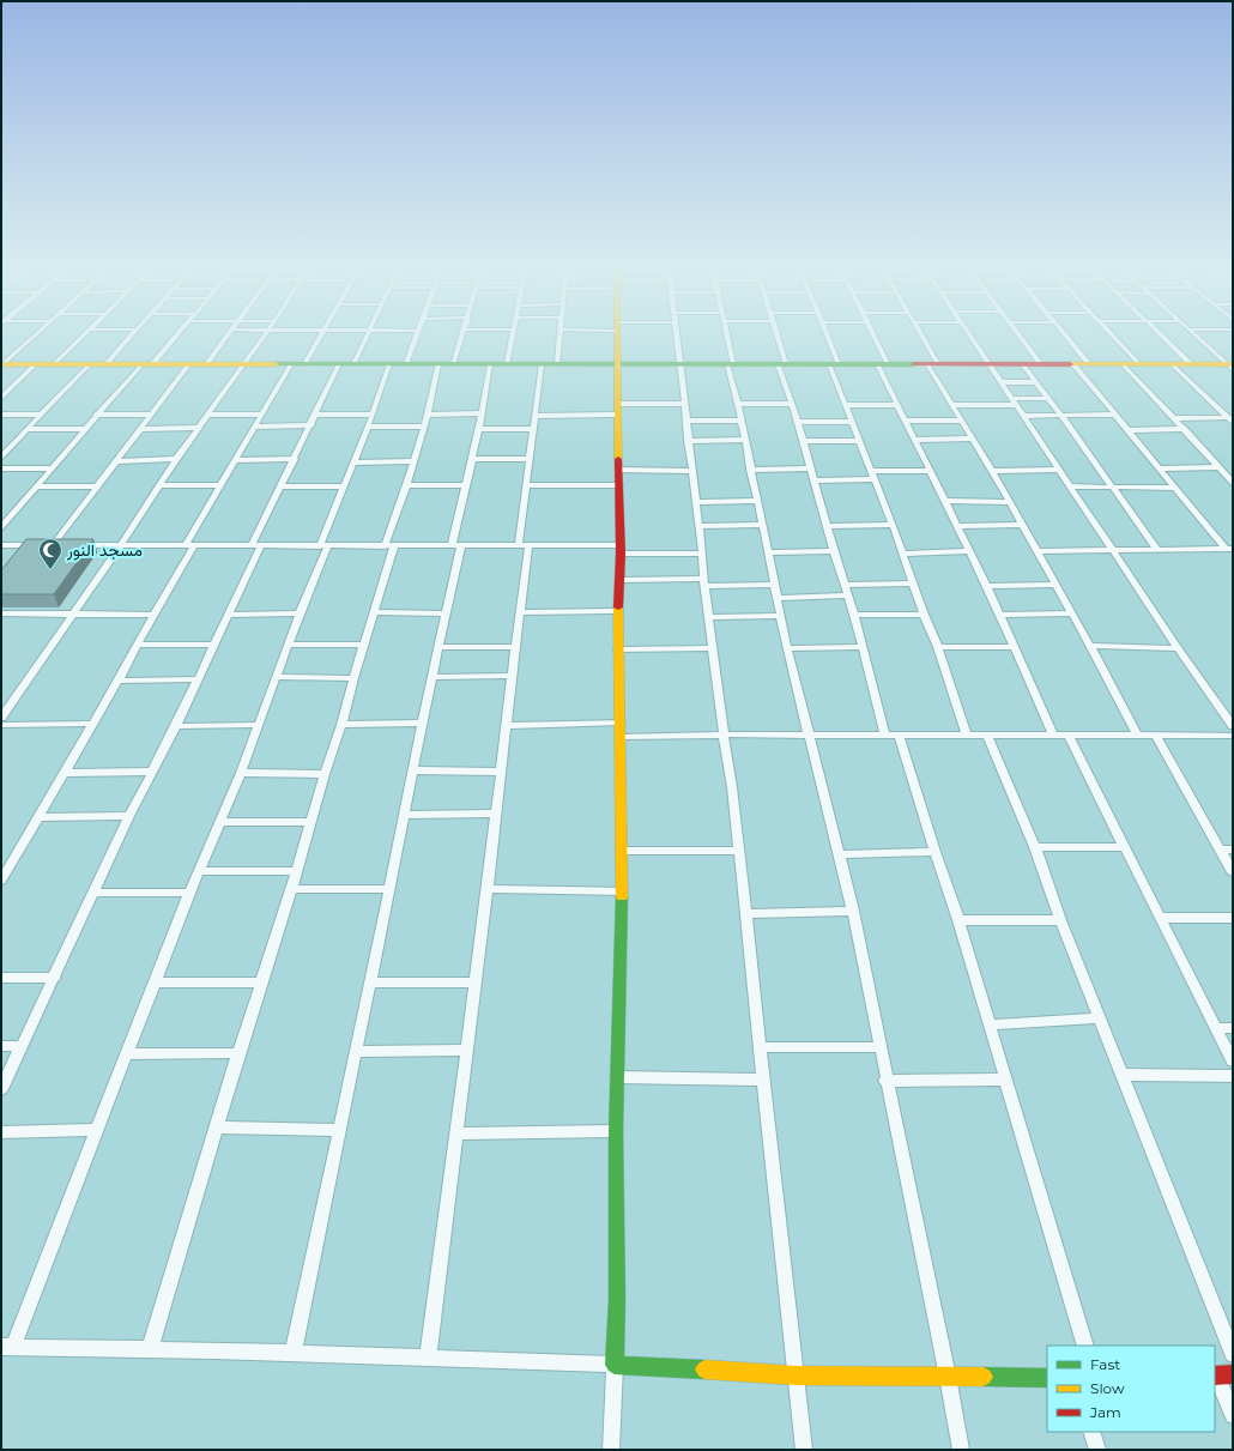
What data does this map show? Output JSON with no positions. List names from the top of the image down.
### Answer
{
  "places": {
    "mosque": ["مسجد النور"]
  },
  "legend": ["Fast", "Slow", "Jam"]
}
